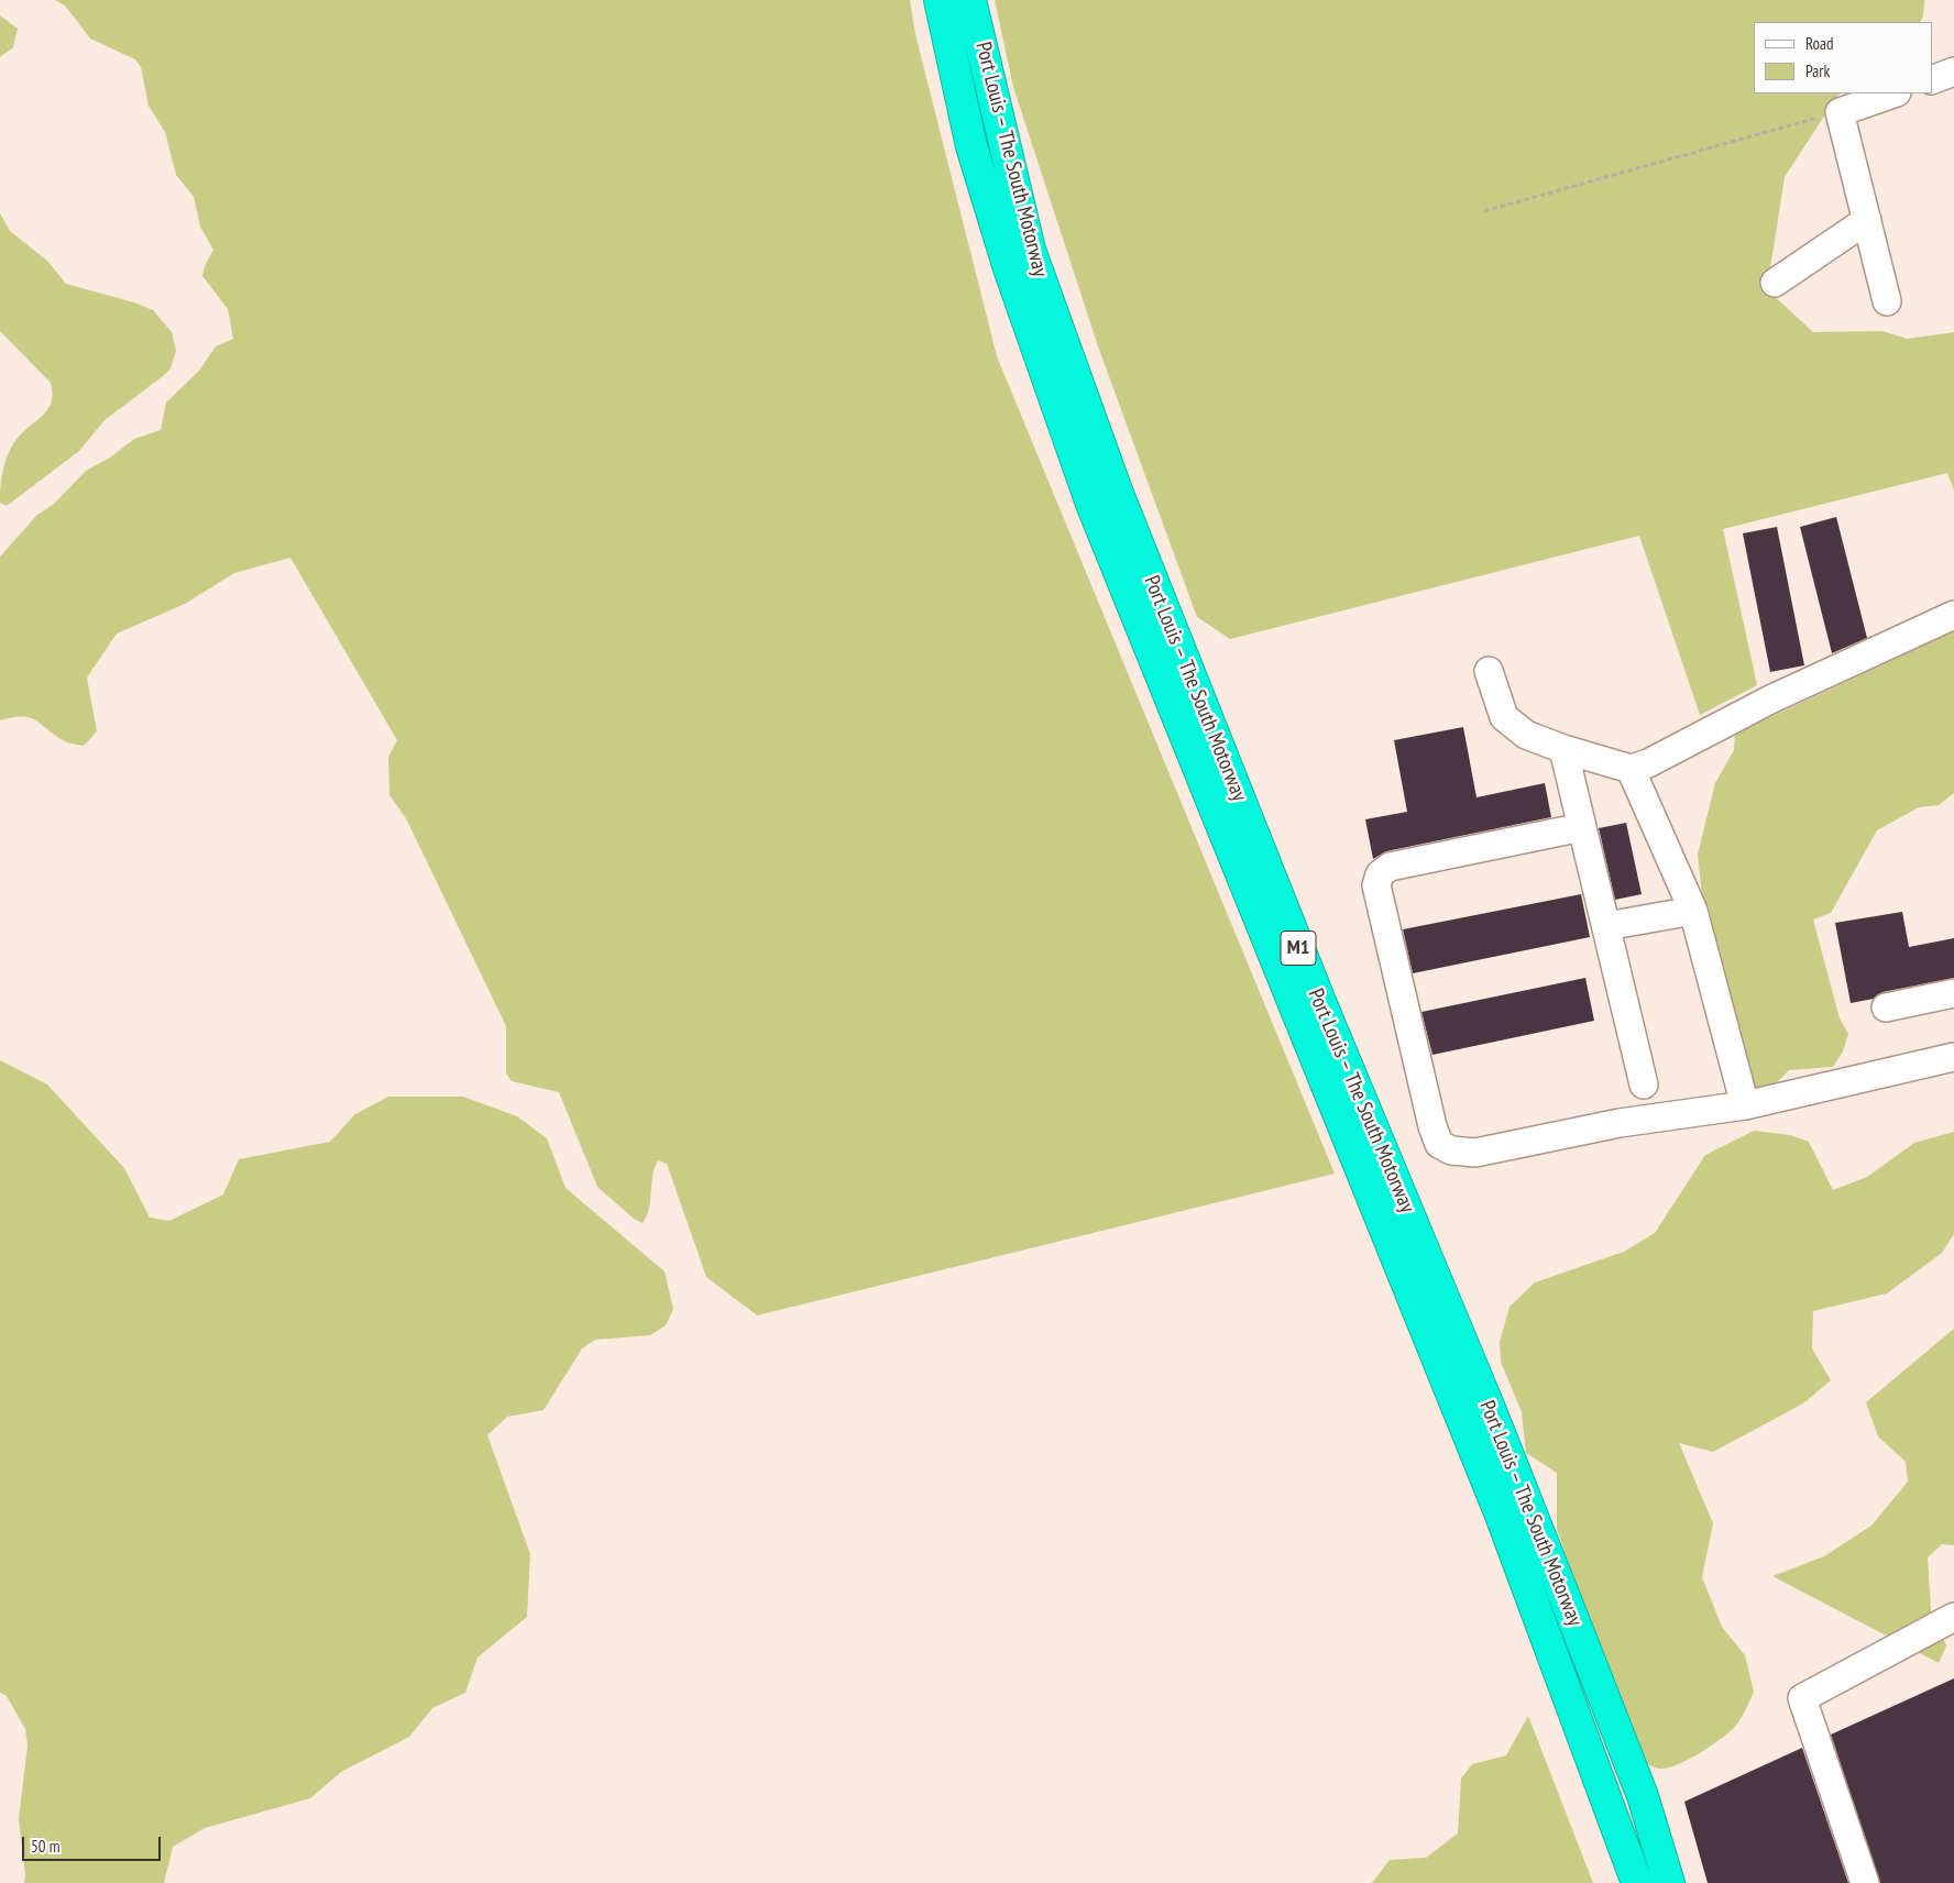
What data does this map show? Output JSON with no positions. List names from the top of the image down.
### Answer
{
  "streets": {
    "highway": ["Port Louis – The South Motorway", "M1"]
  },
  "legend": ["Road", "Park"],
  "scale_bar": "50 m"
}
